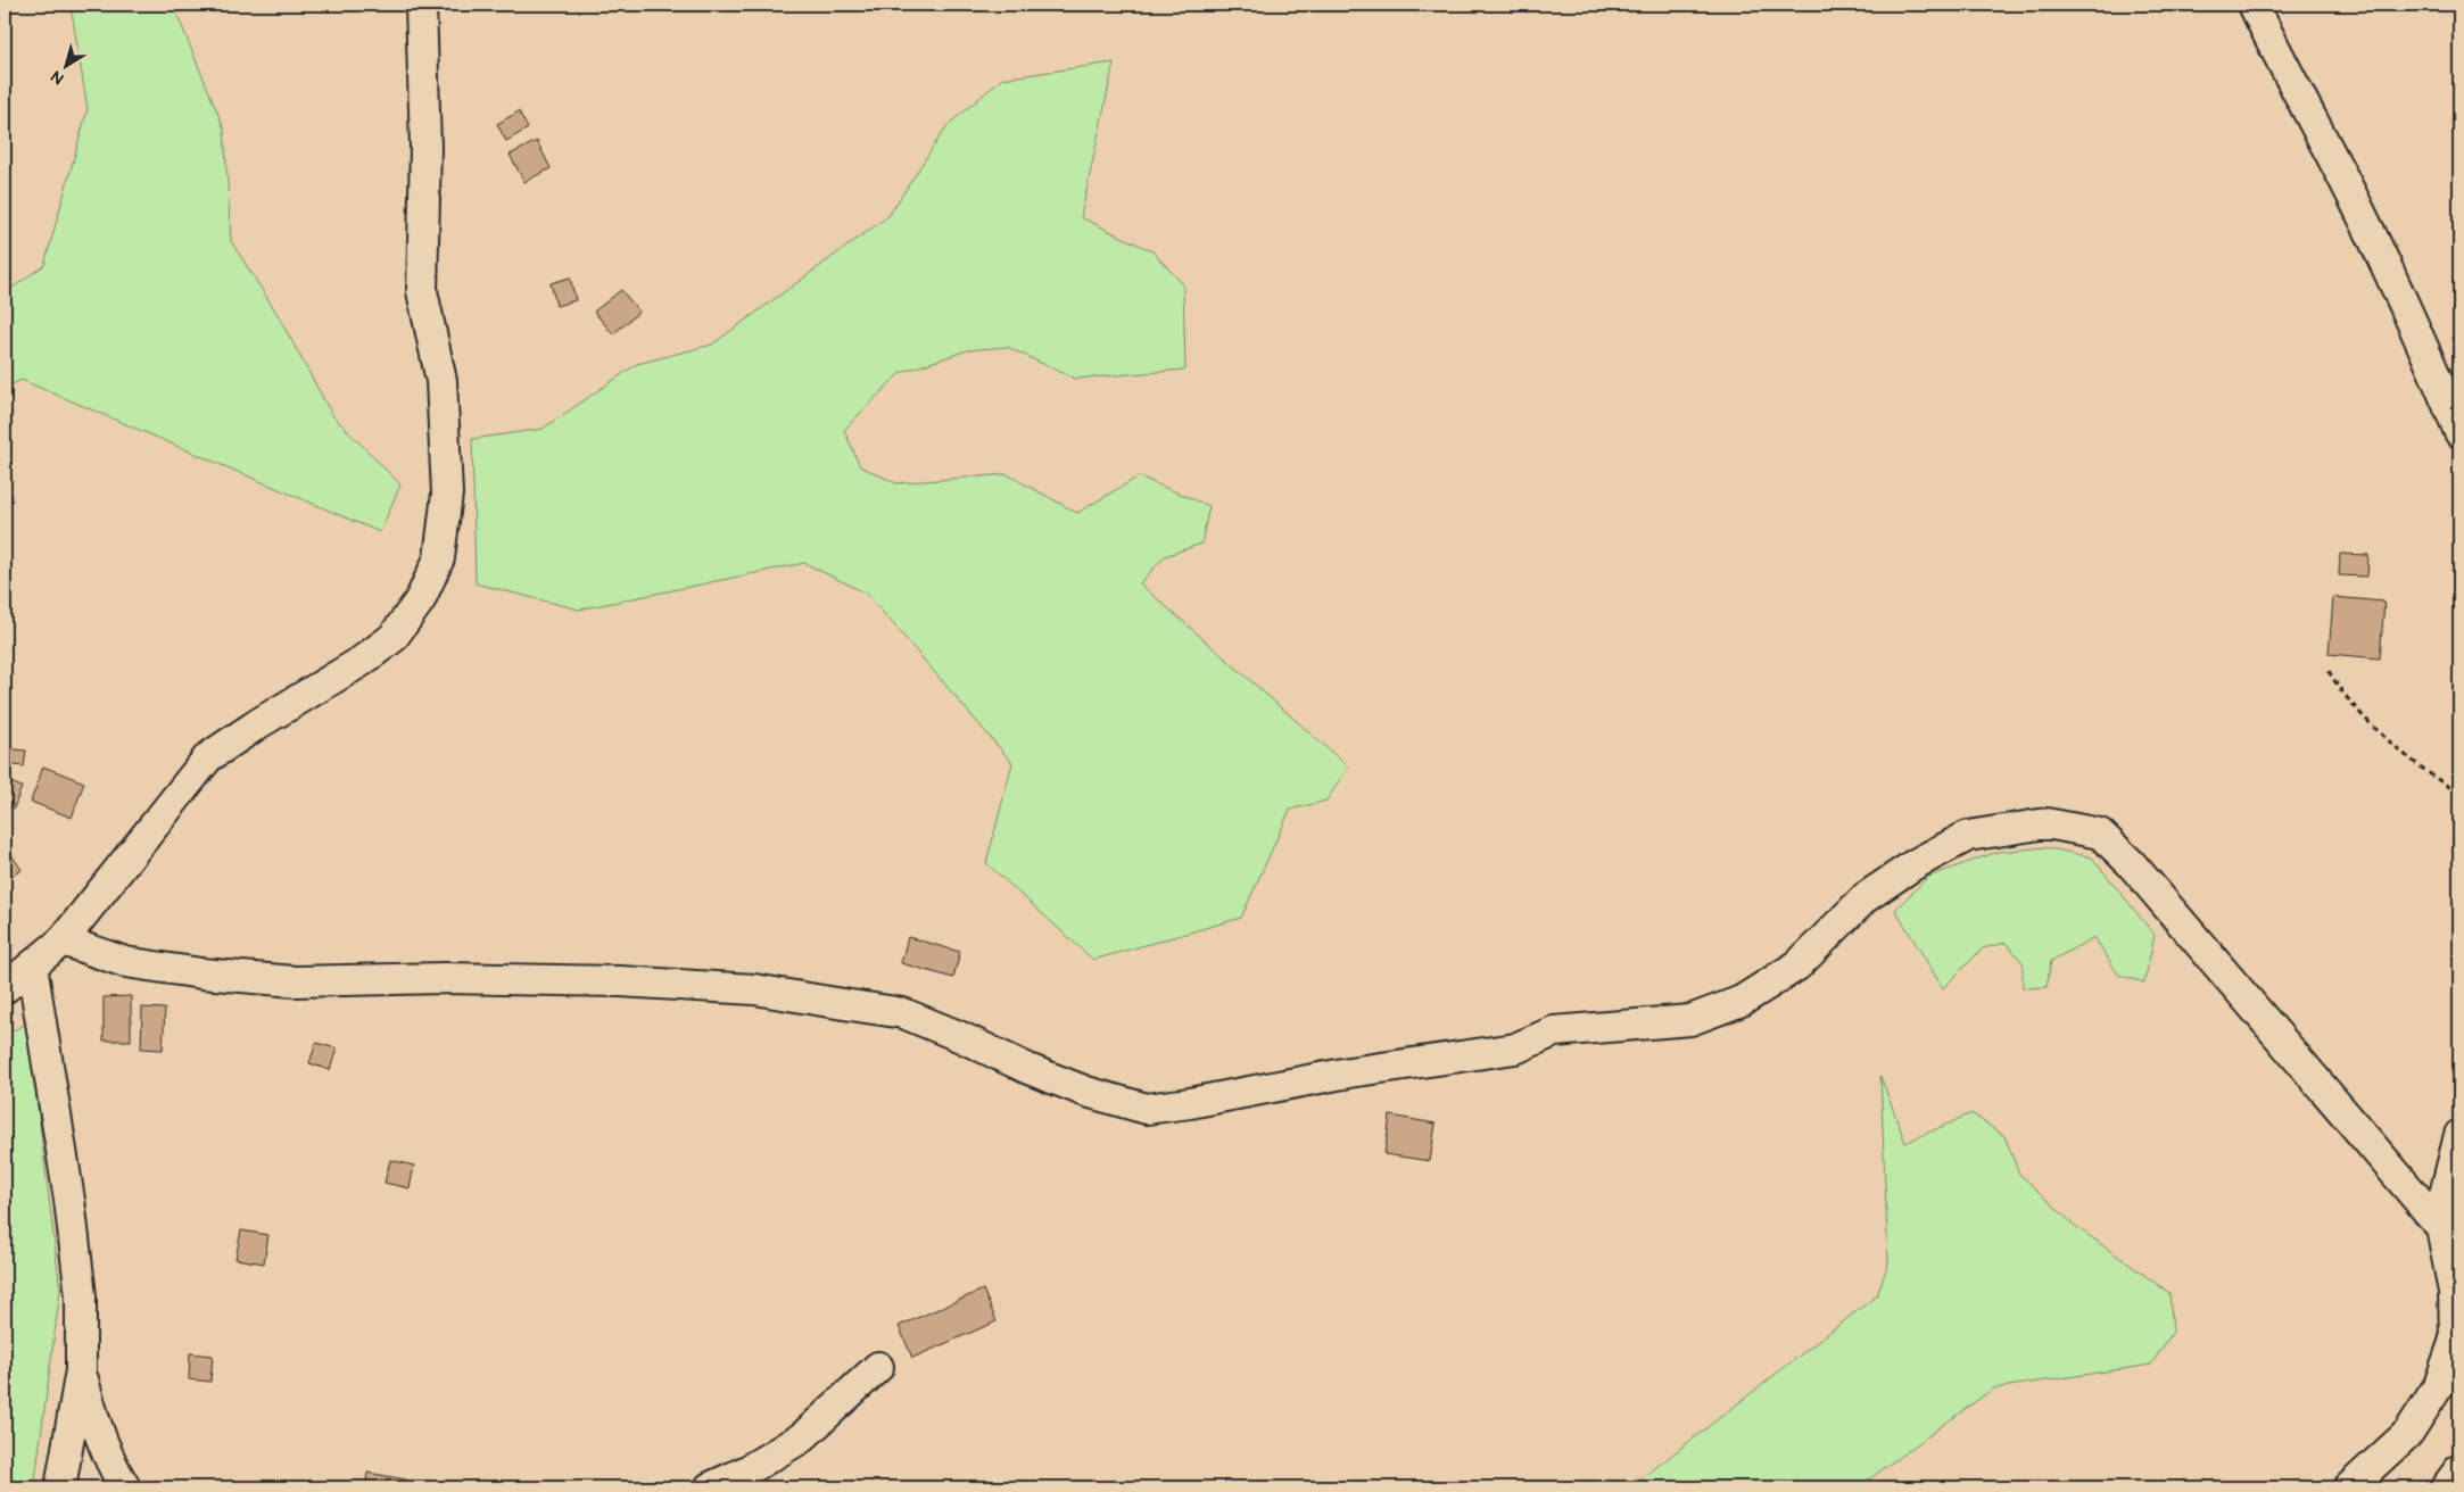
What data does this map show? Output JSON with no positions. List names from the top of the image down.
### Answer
{
  "north": "bottom left"
}
